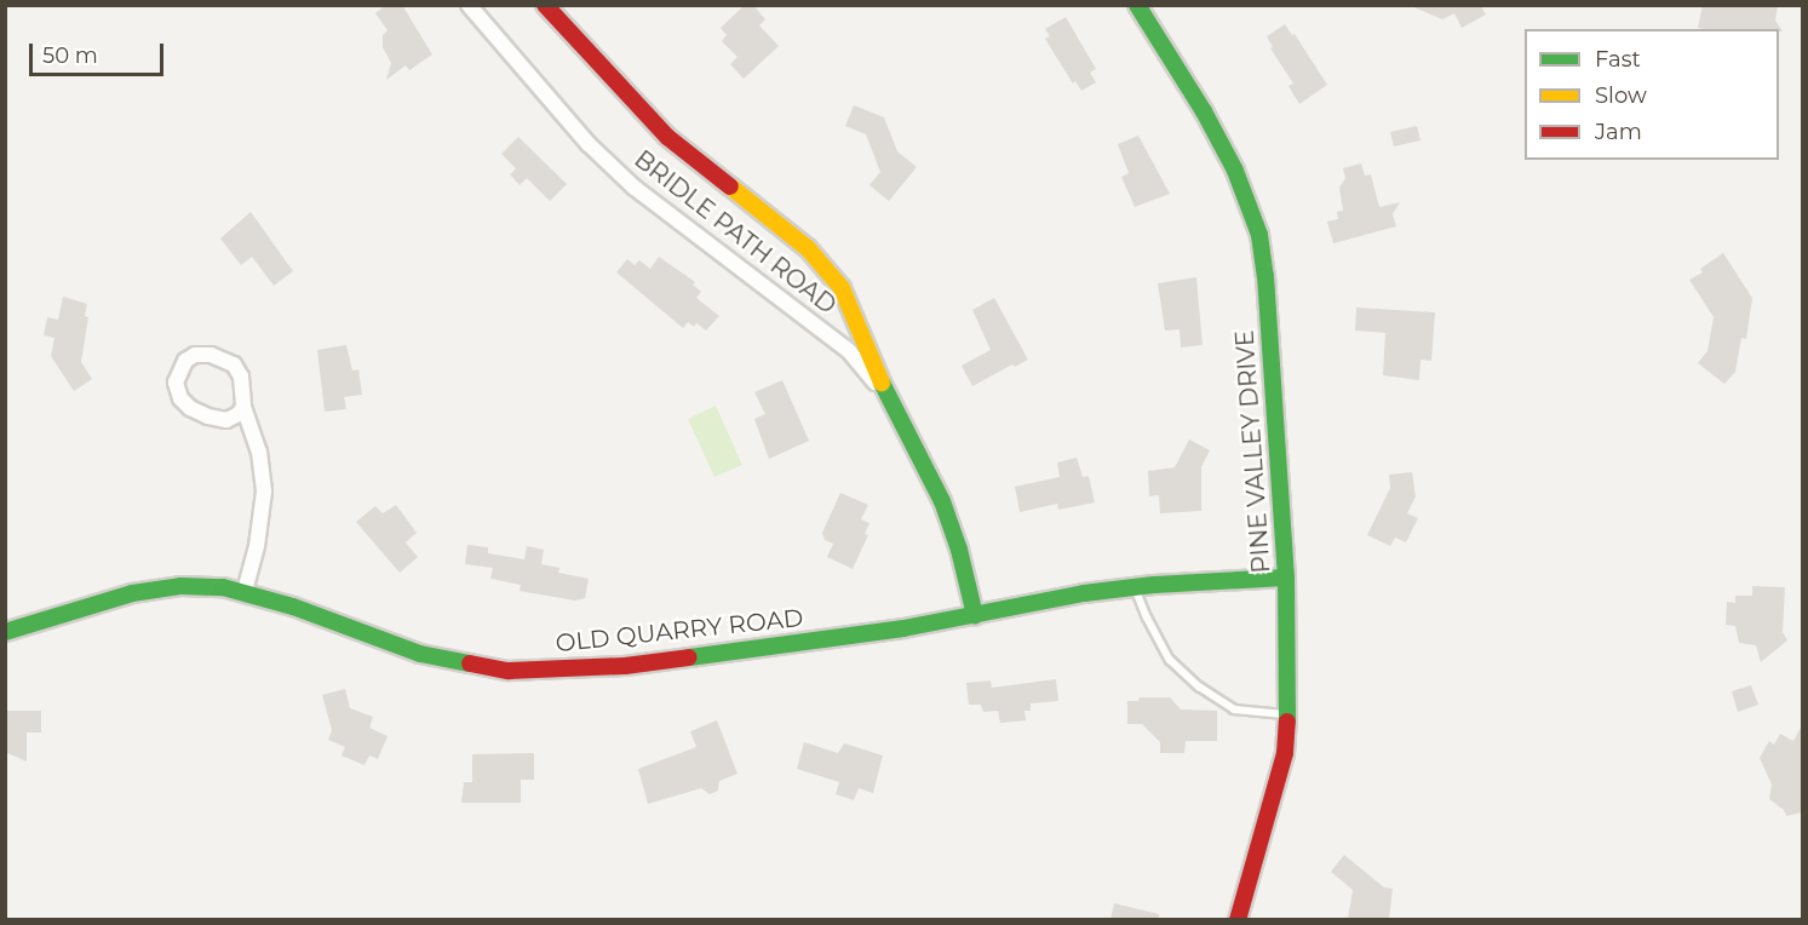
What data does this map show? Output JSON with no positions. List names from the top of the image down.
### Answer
{
  "streets": {
    "street": ["BRIDLE PATH ROAD", "PINE VALLEY DRIVE", "OLD QUARRY ROAD"]
  },
  "crossings": [
    ["BRIDLE PATH ROAD", "OLD QUARRY ROAD"],
    ["PINE VALLEY DRIVE", "OLD QUARRY ROAD"]
  ],
  "legend": ["Fast", "Slow", "Jam"],
  "scale_bar": "50 m"
}
